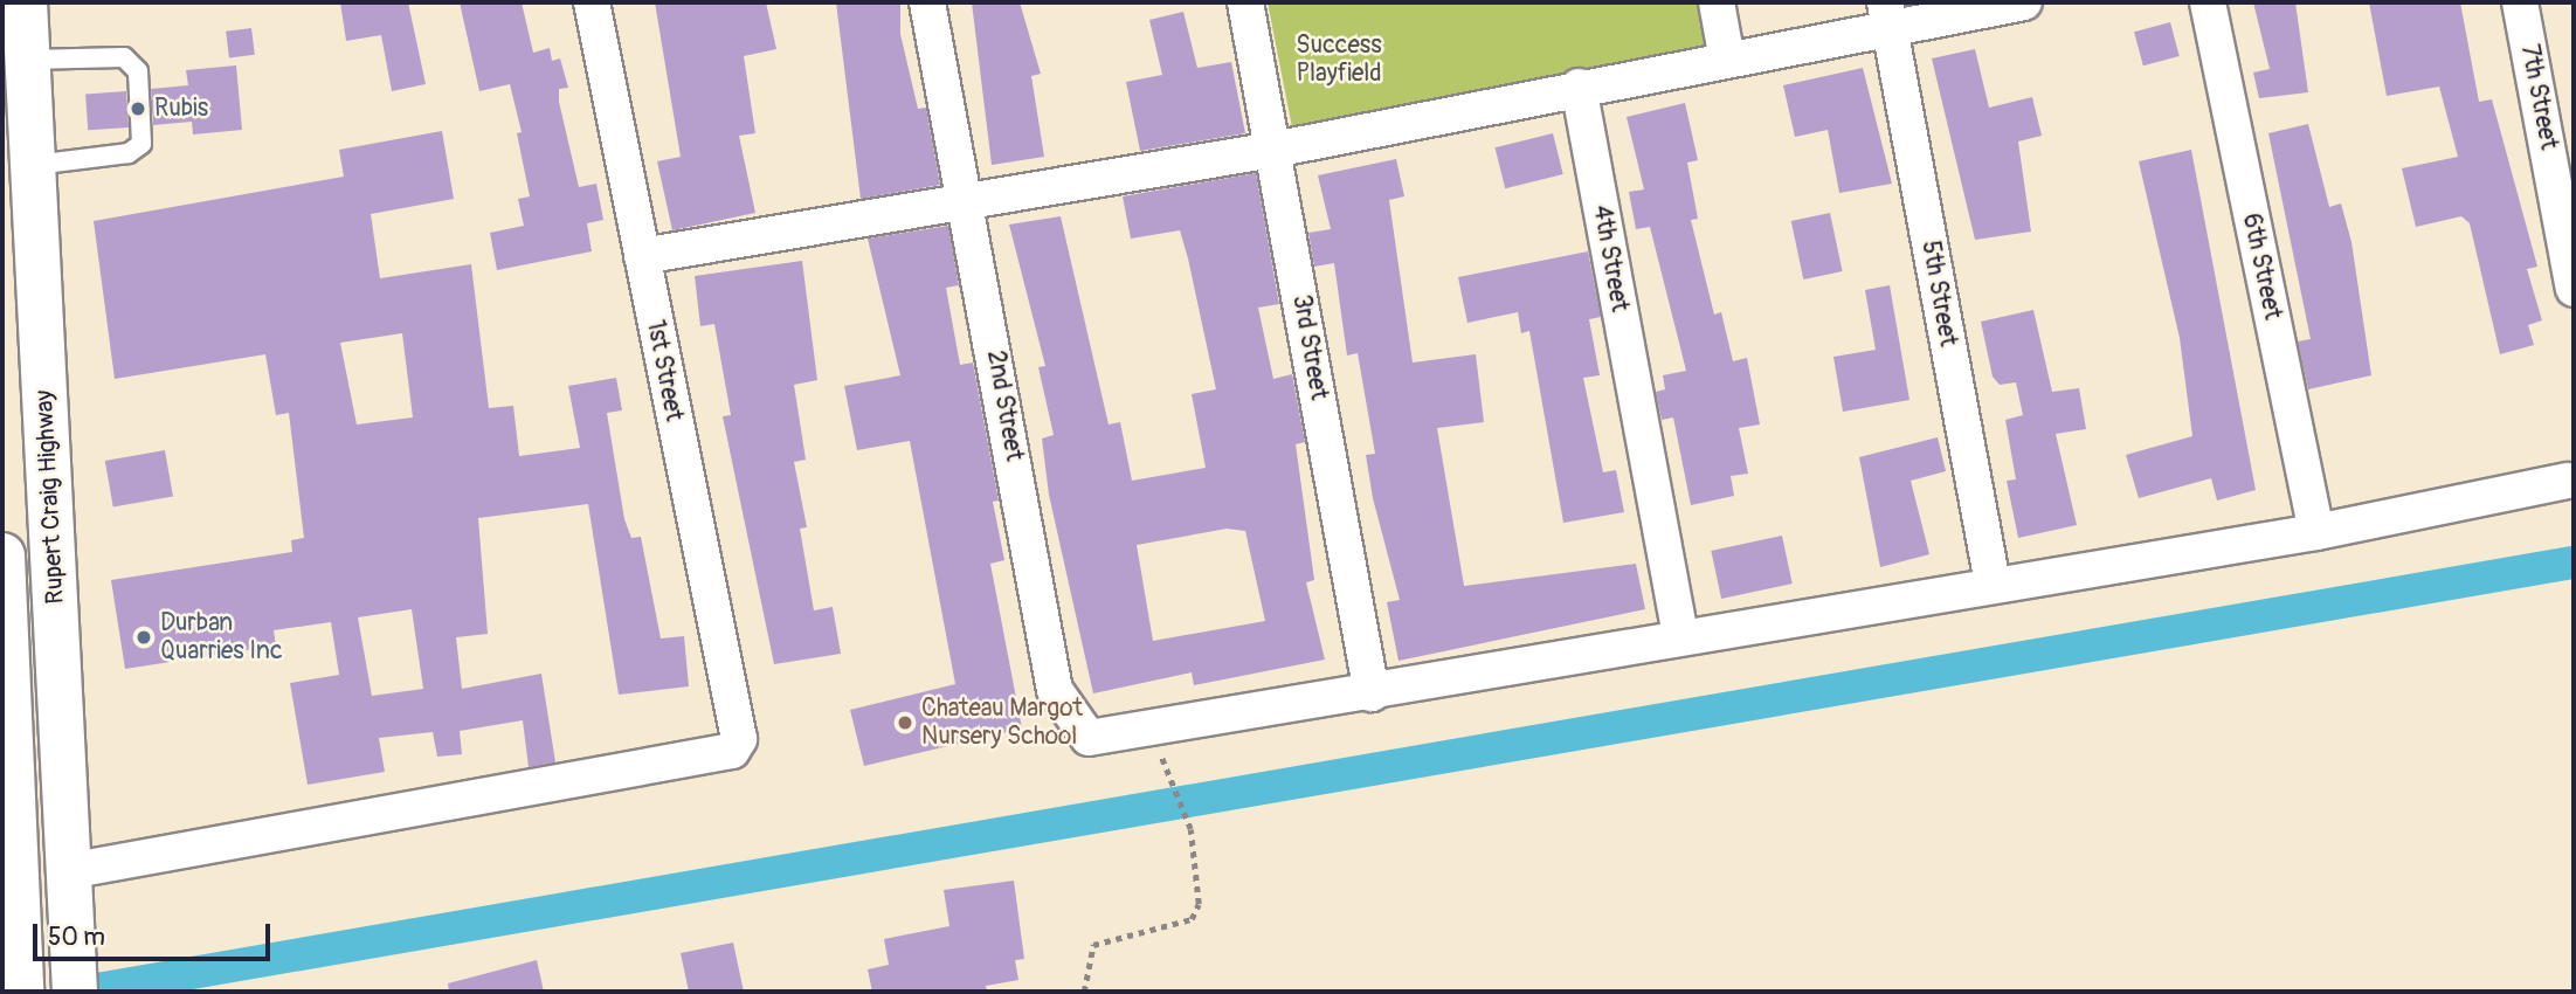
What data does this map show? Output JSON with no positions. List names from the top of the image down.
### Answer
{
  "streets": {
    "main road": ["Rupert Craig Highway"],
    "street": [
      "7th Street",
      "4th Street",
      "6th Street",
      "5th Street",
      "3rd Street",
      "1st Street",
      "2nd Street"
    ]
  },
  "crossings": [
    ["3rd Street", "2nd Street"],
    ["1st Street", "Rupert Craig Highway"]
  ],
  "parks": ["Success Playfield"],
  "places": ["Rubis", "Durban Quarries Inc", "Chateau Margot Nursery School"],
  "scale_bar": "50 m"
}
